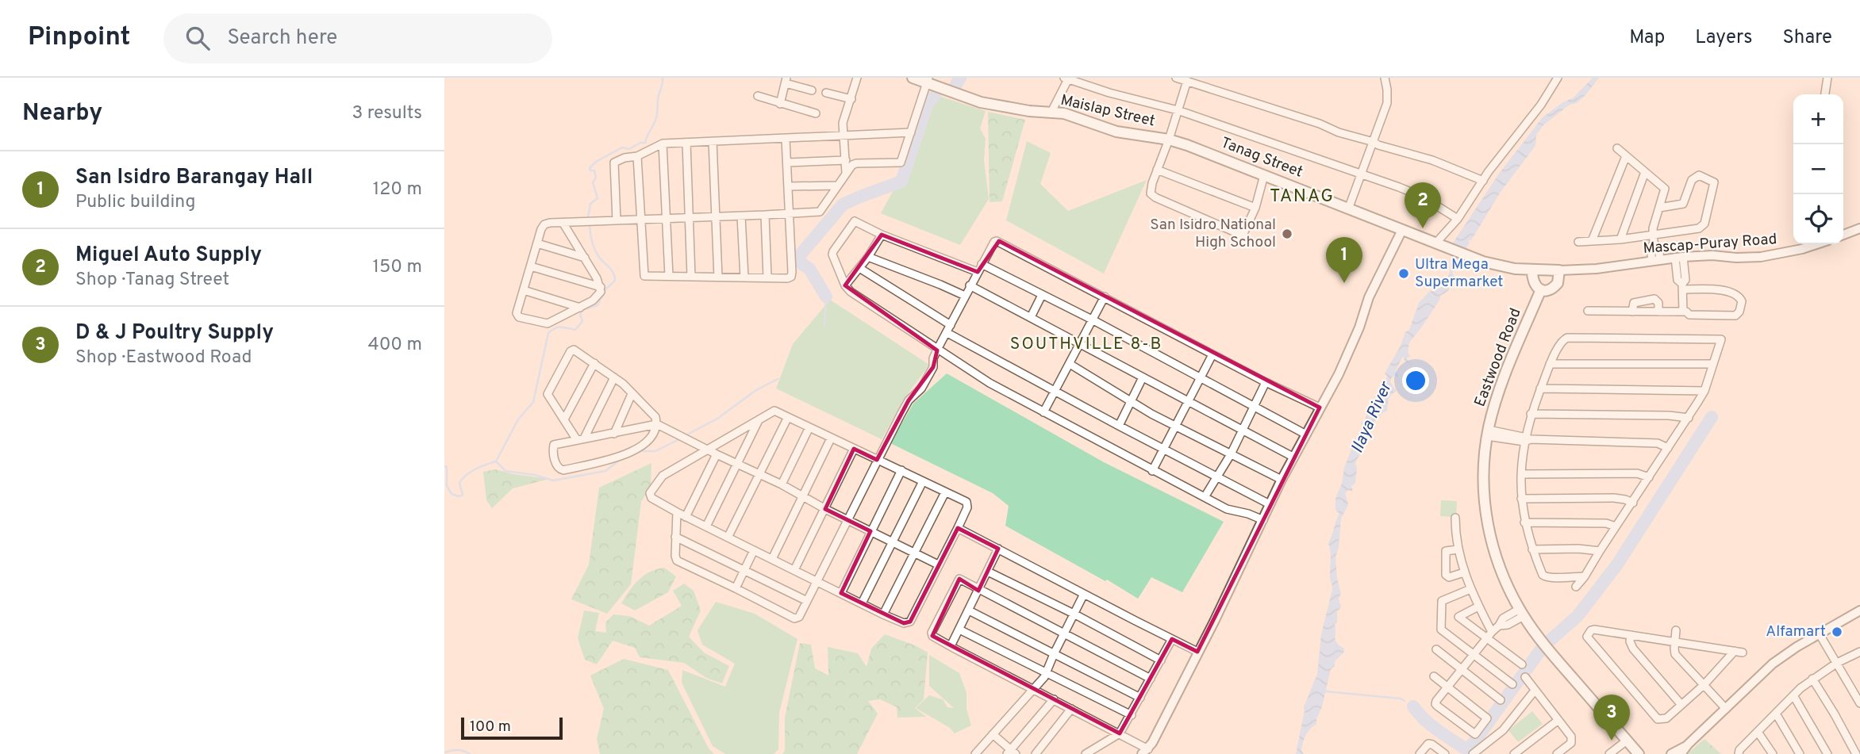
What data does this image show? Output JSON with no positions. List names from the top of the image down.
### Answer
{
  "streets": {
    "main road": ["Maislap Street", "Tanag Street", "Eastwood Road"],
    "street": ["Mascap-Puray Road"]
  },
  "crossings": [
    ["Maislap Street", "Tanag Street"],
    ["Tanag Street", "Mascap-Puray Road"],
    ["Tanag Street", "Eastwood Road"],
    ["Mascap-Puray Road", "Eastwood Road"]
  ],
  "districts": ["TANAG", "SOUTHVILLE 8-B"],
  "water": ["Ilaya River"],
  "places": ["San Isidro National High School", "Ultra Mega Supermarket", "Alfamart"],
  "scale_bar": "100 m",
  "page": {
    "header": "Pinpoint",
    "search": "Search here",
    "nav": ["Map", "Layers", "Share"],
    "heading": ["Nearby", "3 results"],
    "map_buttons": ["+", "−"],
    "list": [
      {
        "mark": "1",
        "name": "San Isidro Barangay Hall",
        "note": "Public building",
        "value": "120 m"
      },
      {
        "mark": "2",
        "name": "Miguel Auto Supply",
        "note": "Shop · Tanag Street",
        "value": "150 m"
      },
      {
        "mark": "3",
        "name": "D & J Poultry Supply",
        "note": "Shop · Eastwood Road",
        "value": "400 m"
      }
    ],
    "pins": ["2", "1", "3"],
    "scale": "100 m"
  }
}
